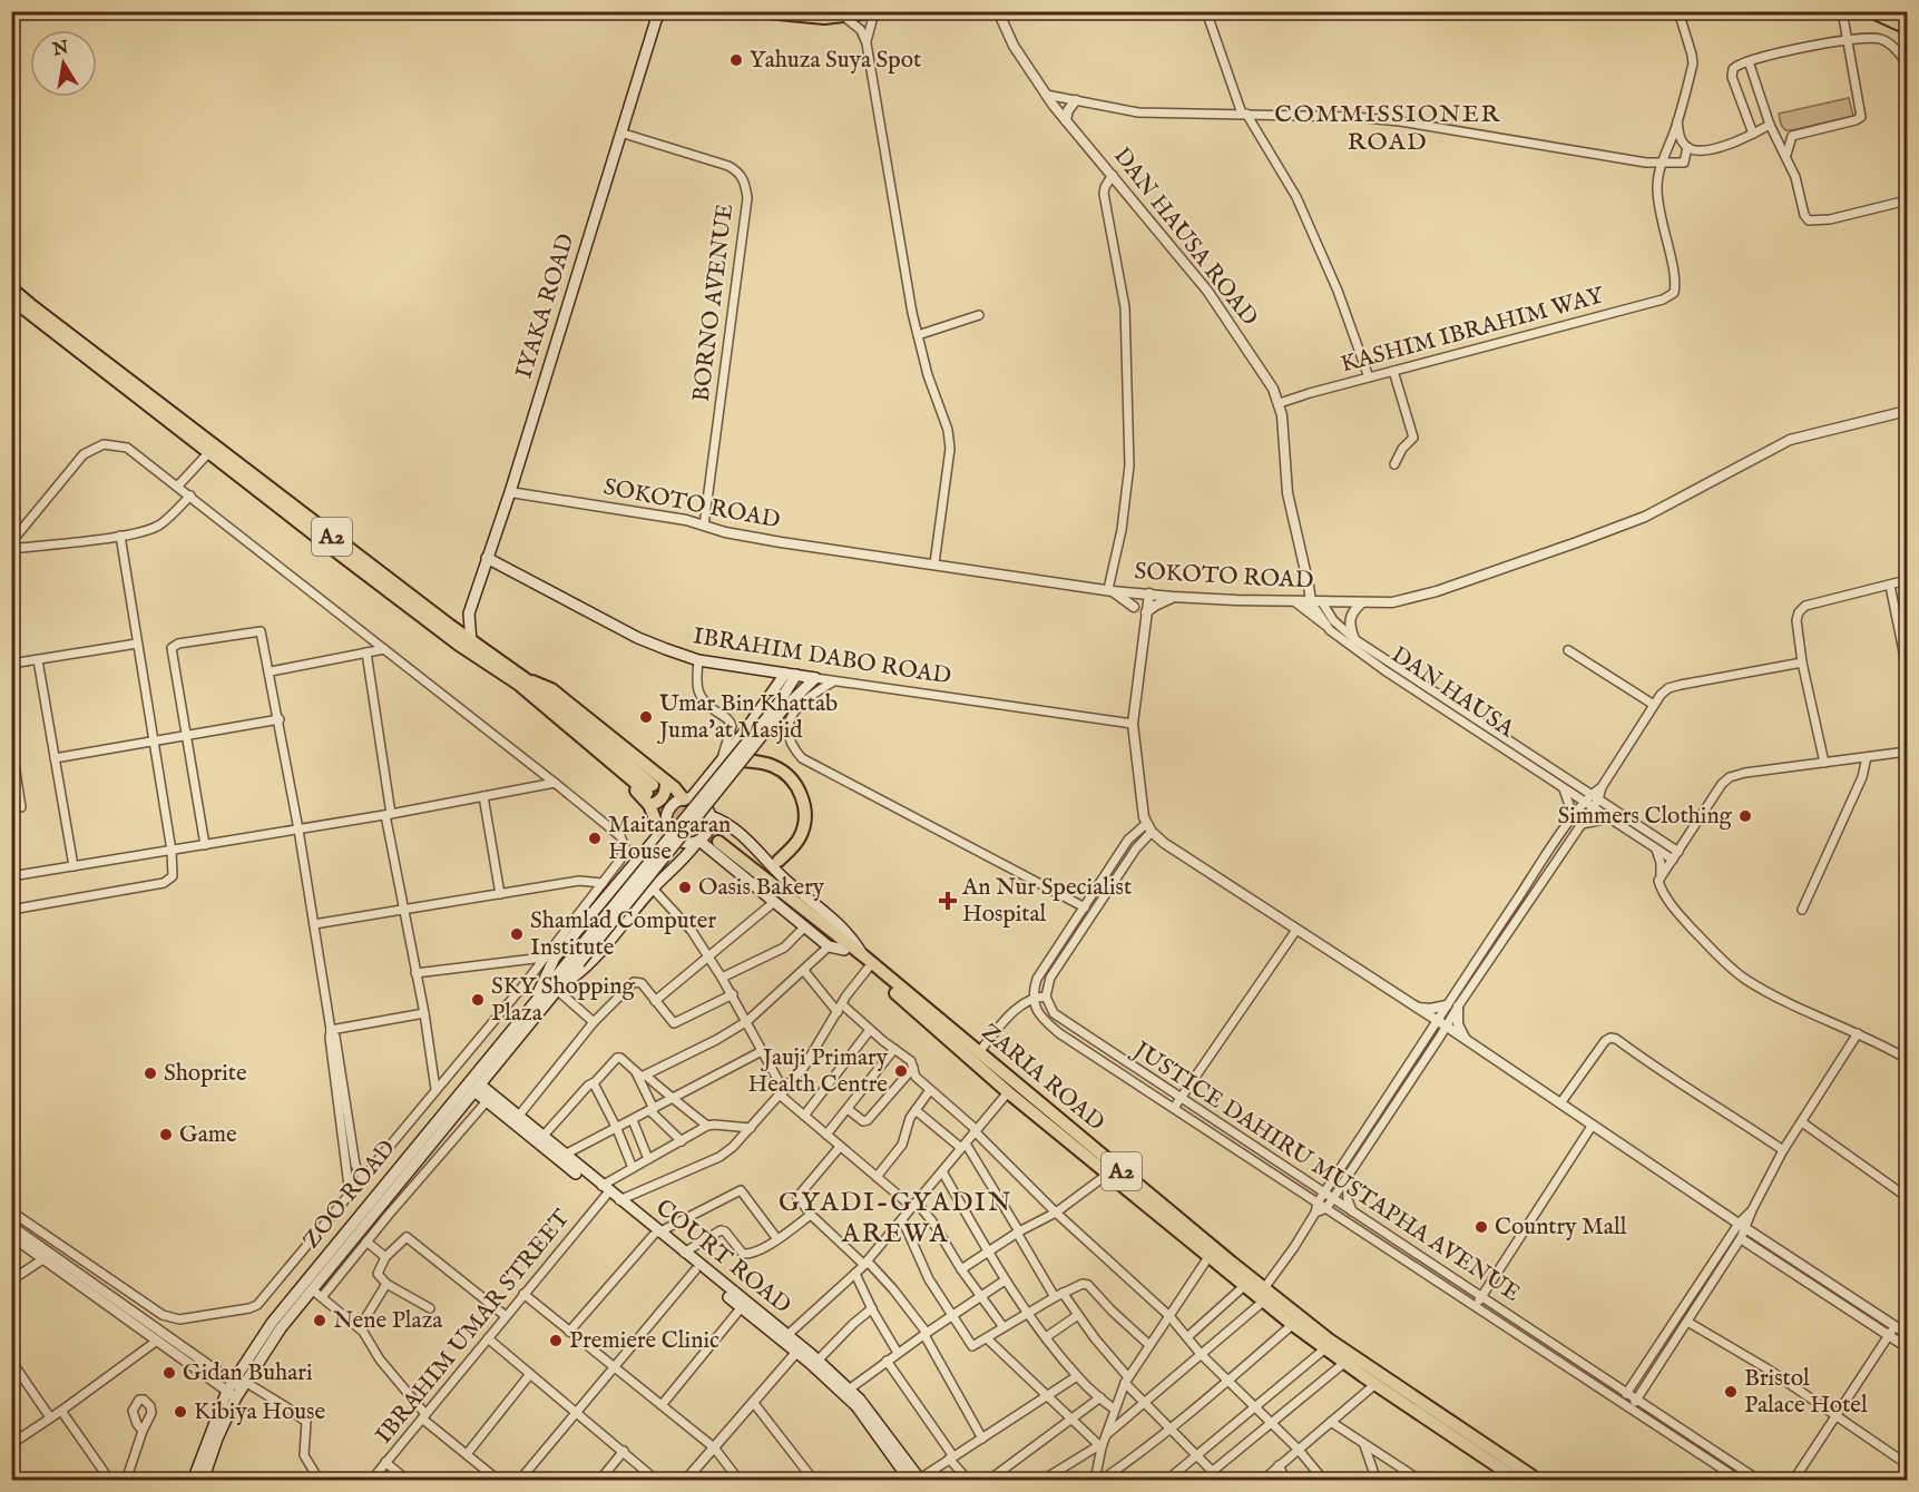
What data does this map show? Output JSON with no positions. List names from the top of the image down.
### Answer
{
  "streets": {
    "main road": [
      "IYAKA ROAD",
      "A2",
      "IBRAHIM DABO ROAD",
      "ZARIA ROAD",
      "ZOO ROAD",
      "COURT ROAD"
    ],
    "street": [
      "DAN HAUSA ROAD",
      "BORNO AVENUE",
      "KASHIM IBRAHIM WAY",
      "SOKOTO ROAD",
      "DAN HAUSA",
      "JUSTICE DAHIRU MUSTAPHA AVENUE",
      "IBRAHIM UMAR STREET"
    ]
  },
  "crossings": [
    ["DAN HAUSA ROAD", "KASHIM IBRAHIM WAY"],
    ["DAN HAUSA ROAD", "SOKOTO ROAD"],
    ["DAN HAUSA ROAD", "DAN HAUSA"],
    ["BORNO AVENUE", "IYAKA ROAD"],
    ["BORNO AVENUE", "SOKOTO ROAD"],
    ["IYAKA ROAD", "SOKOTO ROAD"],
    ["IYAKA ROAD", "IBRAHIM DABO ROAD"],
    ["SOKOTO ROAD", "DAN HAUSA"],
    ["ZOO ROAD", "COURT ROAD"],
    ["COURT ROAD", "IBRAHIM UMAR STREET"]
  ],
  "districts": ["COMMISSIONER ROAD", "GYADI-GYADIN AREWA"],
  "places": {
    "other": [
      "Yahuza Suya Spot",
      "Umar Bin Khattab Juma'at Masjid",
      "Simmers Clothing",
      "Maitangaran House",
      "Oasis Bakery",
      "Shamlad Computer Institute",
      "SKY Shopping Plaza",
      "Jauji Primary Health Centre",
      "Shoprite",
      "Game",
      "Country Mall",
      "Nene Plaza",
      "Premiere Clinic",
      "Gidan Buhari",
      "Bristol Palace Hotel",
      "Kibiya House"
    ],
    "health": ["An Nur Specialist Hospital"]
  },
  "north": "top"
}
